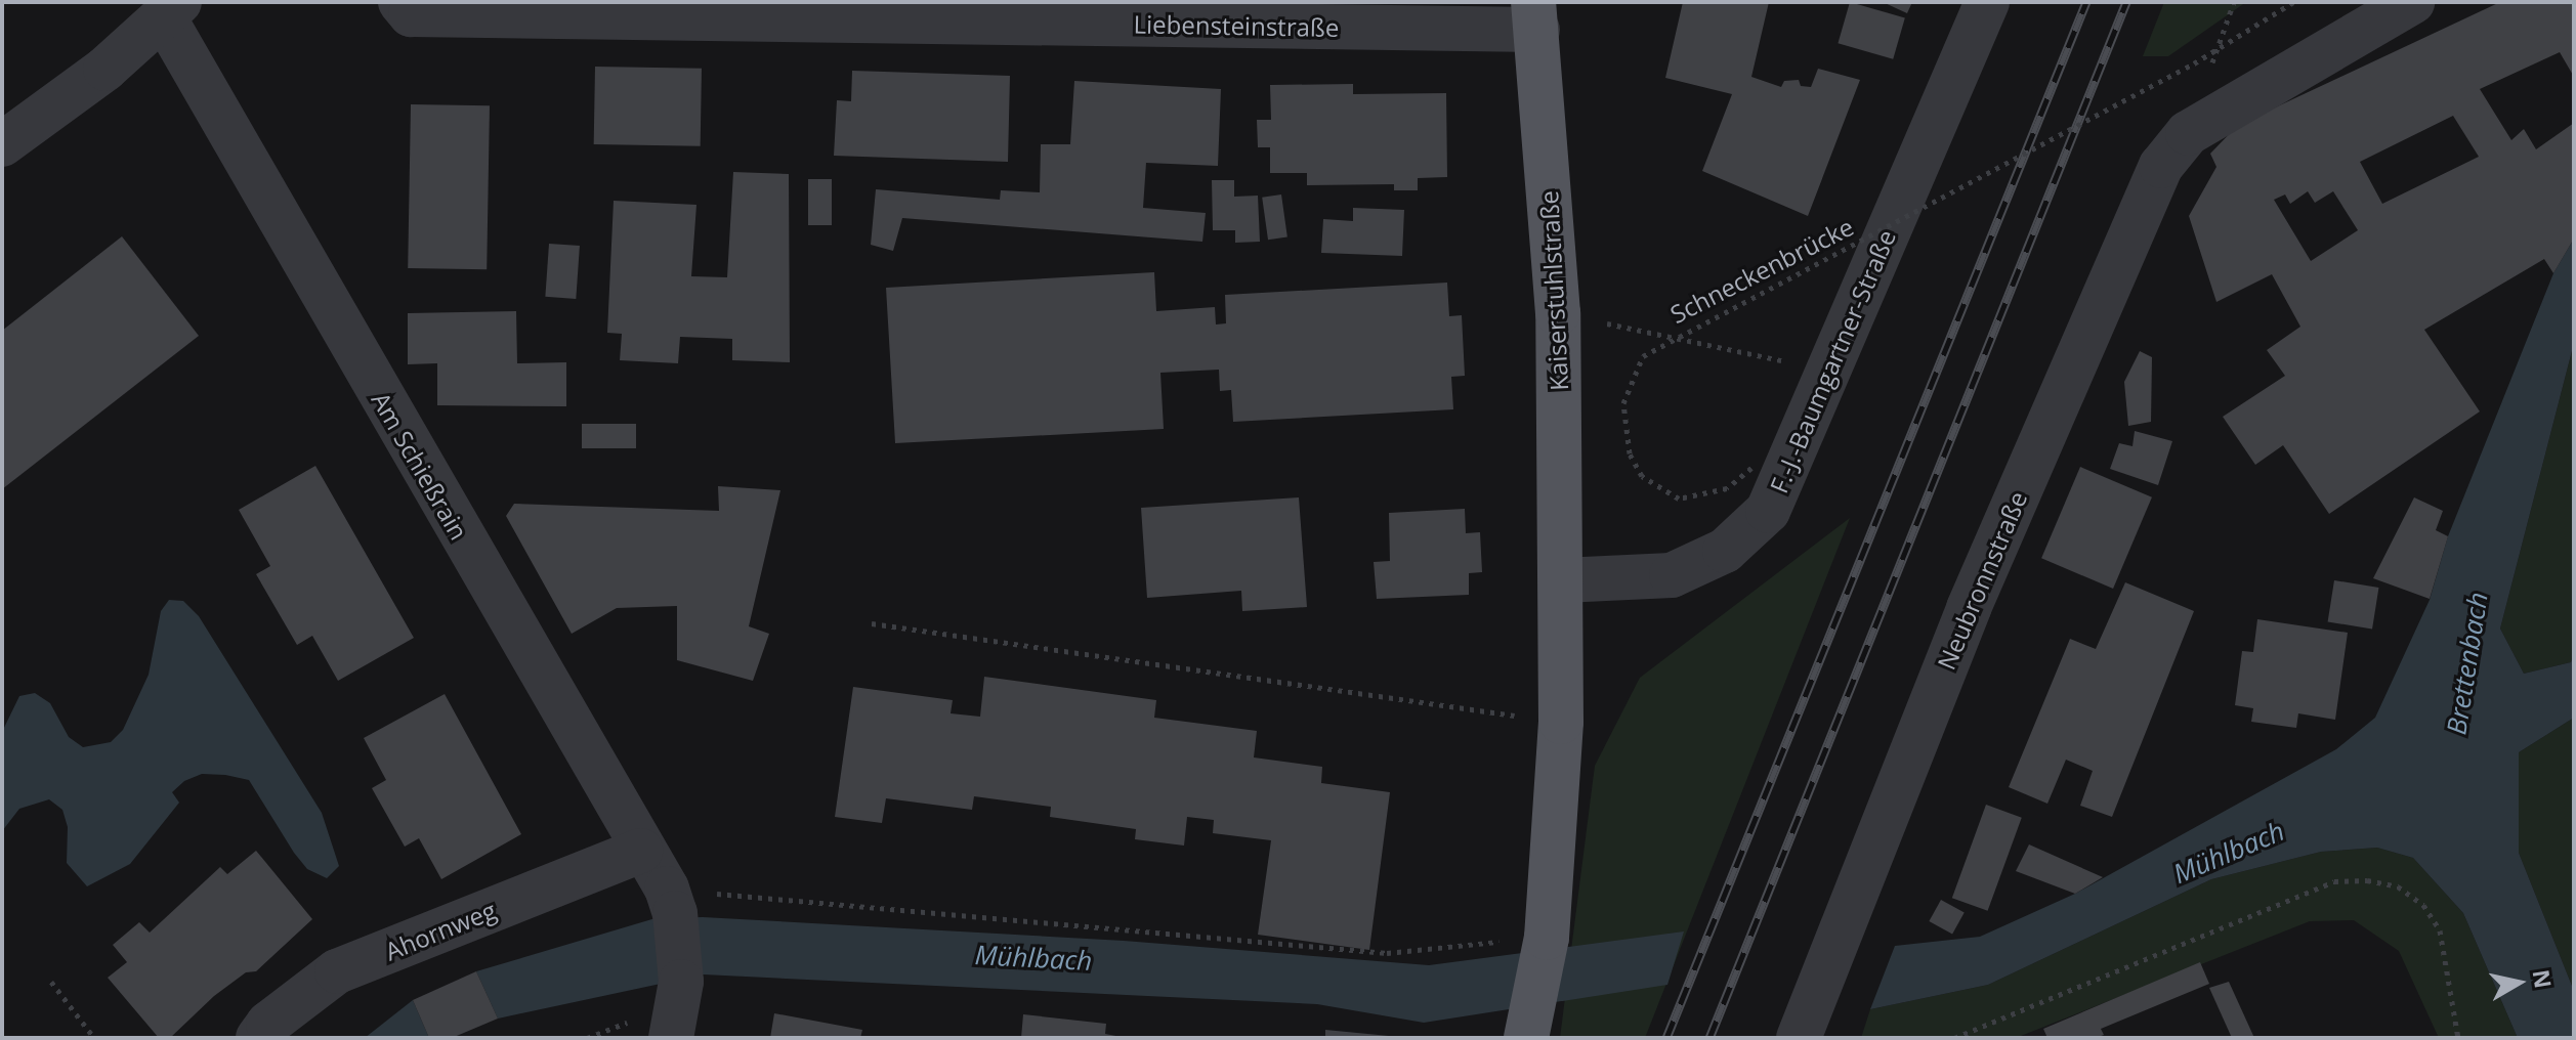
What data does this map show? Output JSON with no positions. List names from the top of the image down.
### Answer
{
  "streets": {
    "main road": ["Kaiserstuhlstraße"],
    "street": [
      "Liebensteinstraße",
      "F.-J.-Baumgartner-Straße",
      "Am Schießrain",
      "Neubronnstraße",
      "Ahornweg"
    ],
    "path": ["Schneckenbrücke"]
  },
  "crossings": [
    ["Liebensteinstraße", "Kaiserstuhlstraße"],
    ["Kaiserstuhlstraße", "F.-J.-Baumgartner-Straße"],
    ["Am Schießrain", "Ahornweg"]
  ],
  "water": ["Brettenbach", "Mühlbach"],
  "north": "right"
}
